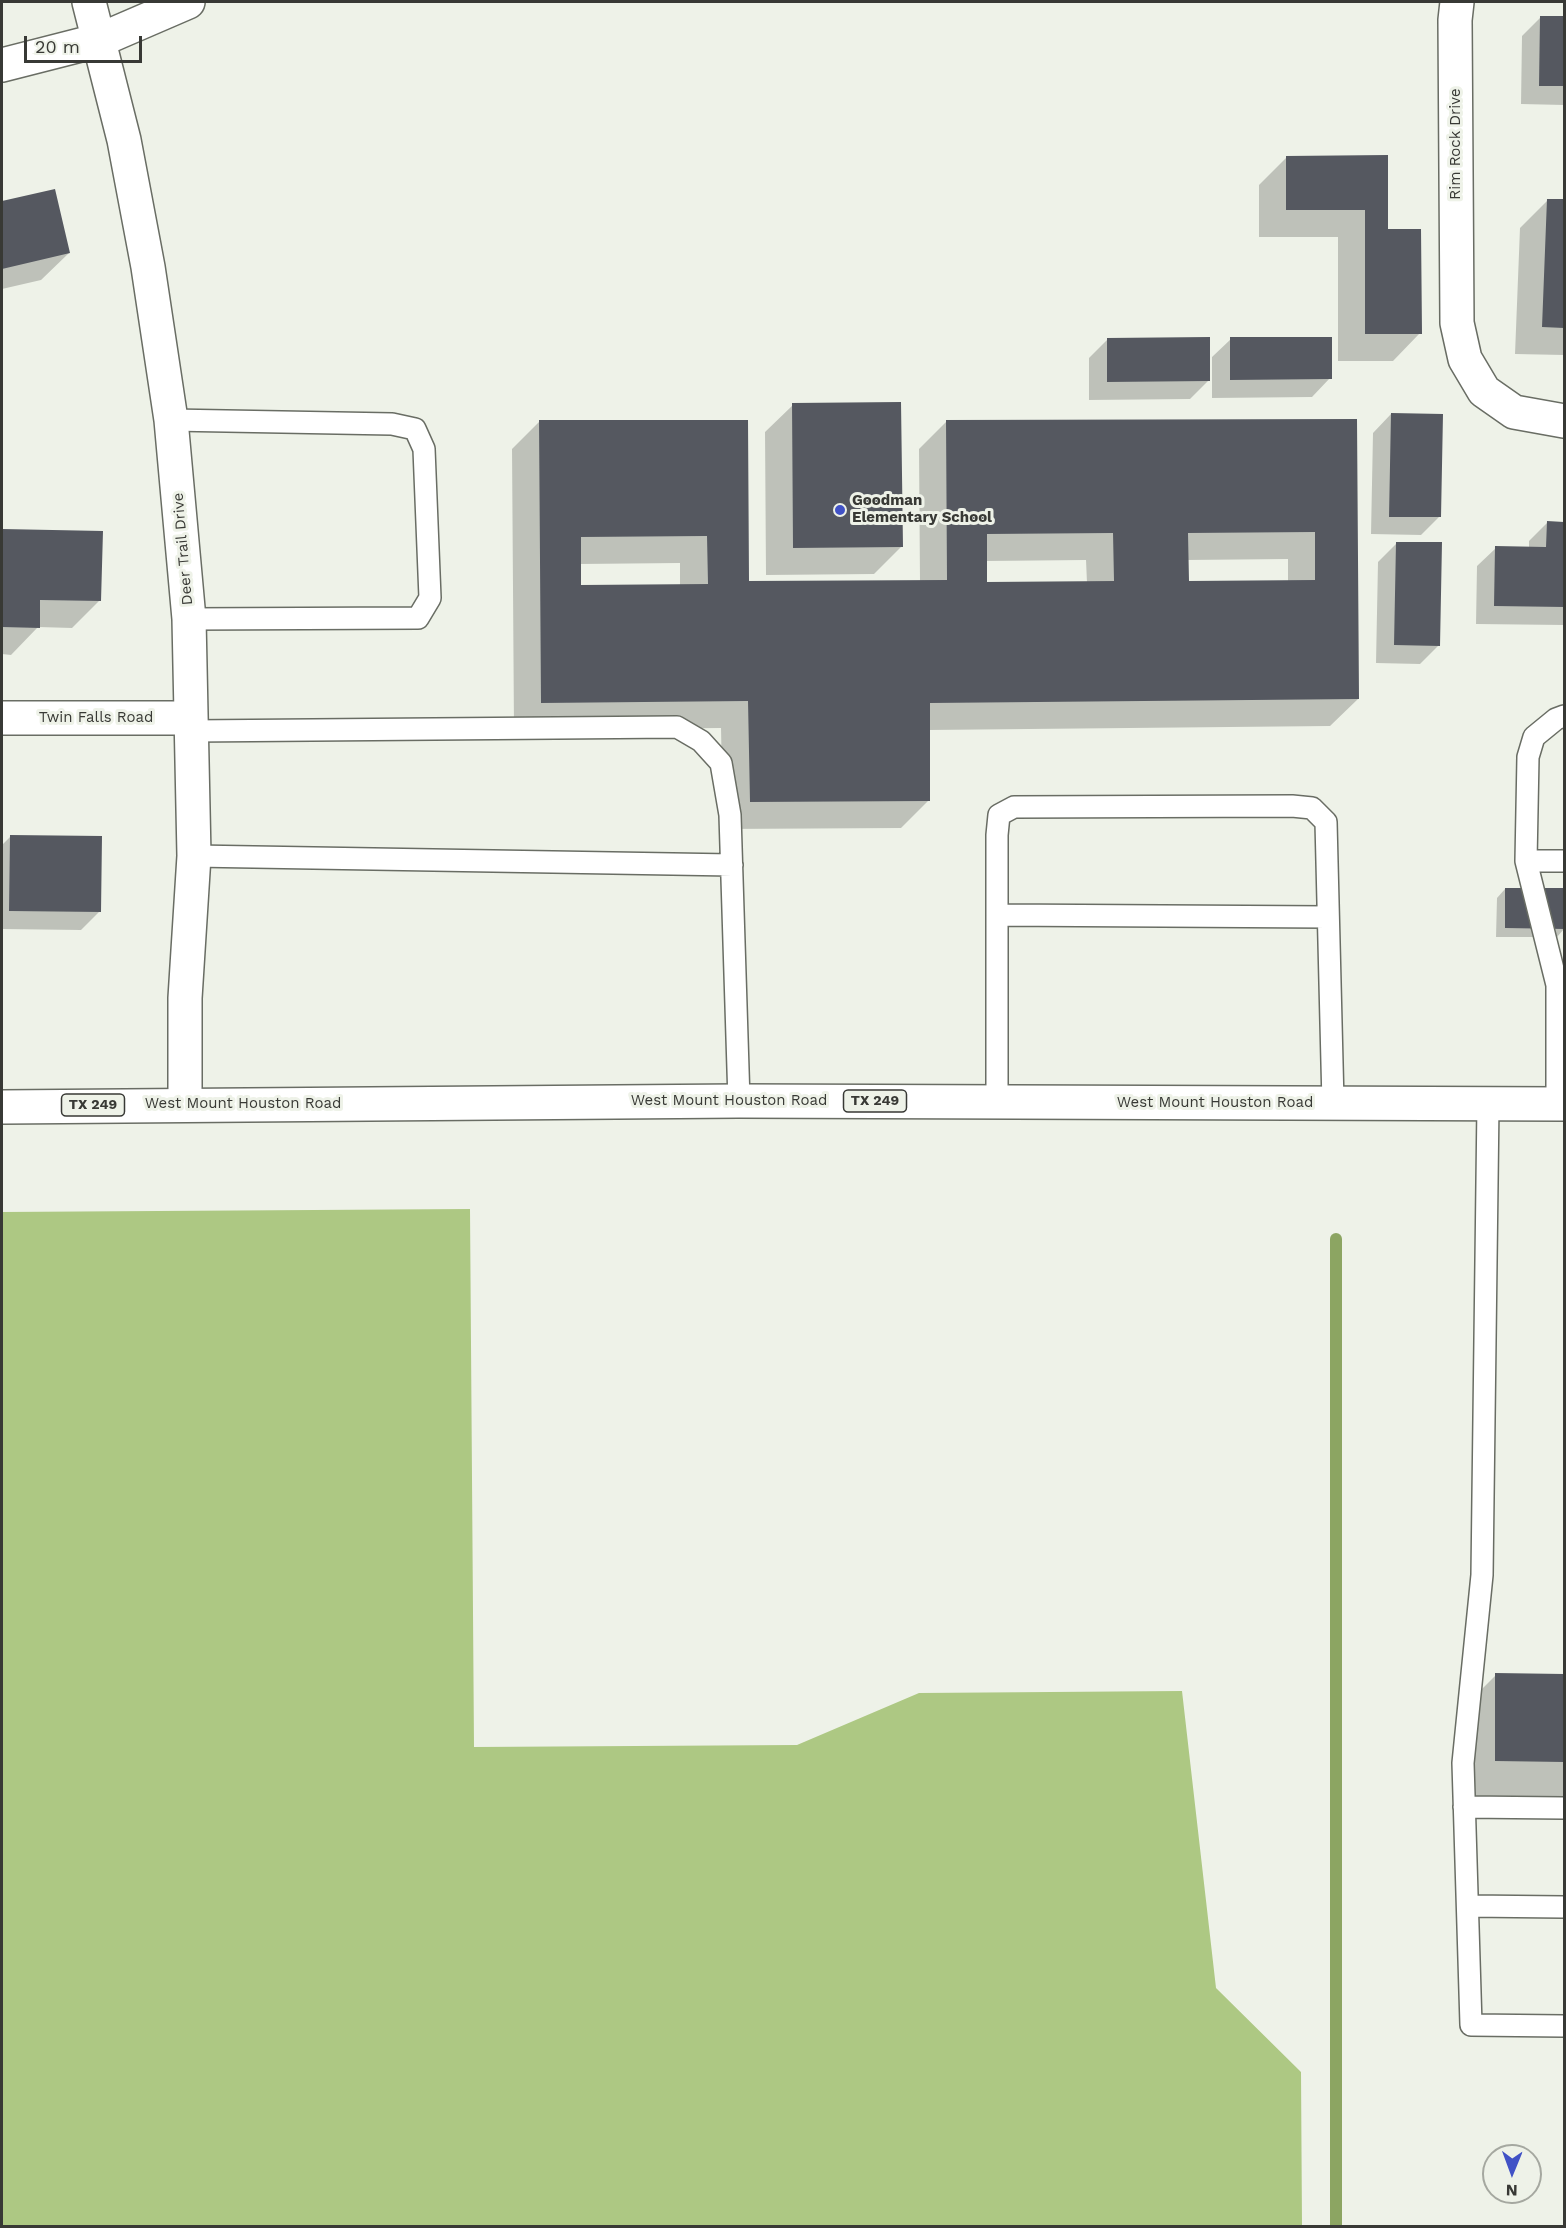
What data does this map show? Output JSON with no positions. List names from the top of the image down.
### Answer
{
  "streets": {
    "street": [
      "Rim Rock Drive",
      "Deer Trail Drive",
      "Twin Falls Road",
      "West Mount Houston Road",
      "TX 249"
    ]
  },
  "crossings": [
    ["Deer Trail Drive", "Twin Falls Road"],
    ["Deer Trail Drive", "West Mount Houston Road"]
  ],
  "places": ["Goodman Elementary School"],
  "scale_bar": "20 m",
  "north": "bottom"
}
